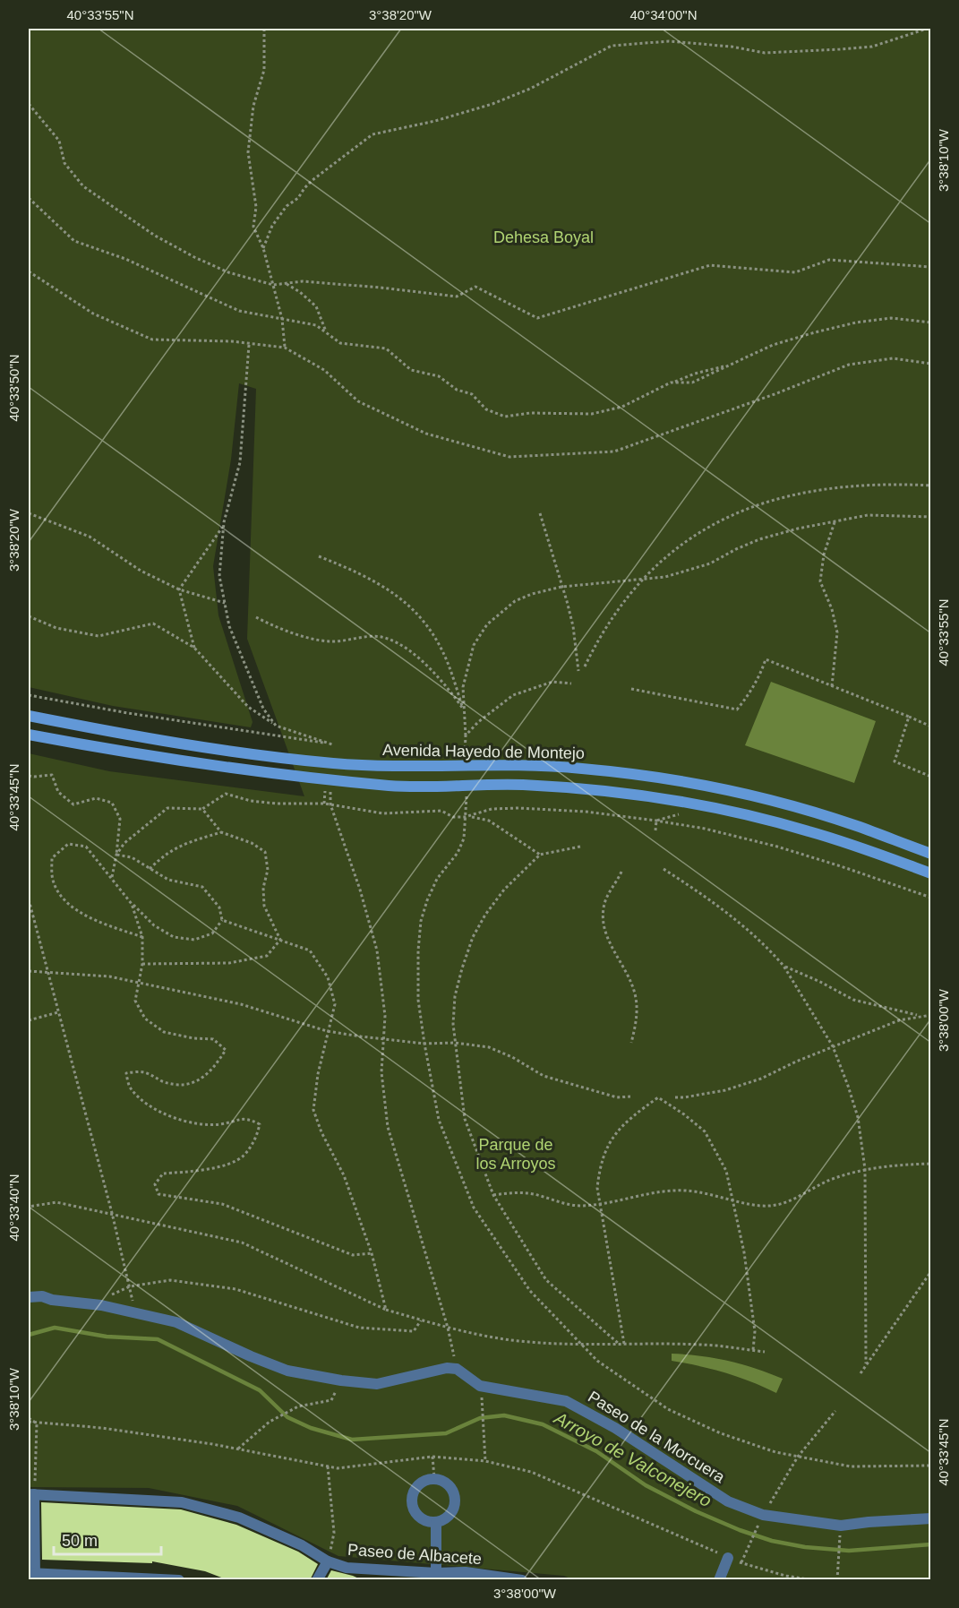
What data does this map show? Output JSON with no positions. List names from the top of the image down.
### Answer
{
  "streets": {
    "street": ["Avenida Hayedo de Montejo", "Paseo de la Morcuera", "Paseo de Albacete"]
  },
  "water": ["Arroyo de Valconejero"],
  "parks": ["Dehesa Boyal", "Parque de los Arroyos"],
  "scale_bar": "50 m",
  "coordinates": [
    "40°33'55\"N",
    "3°38'20\"W",
    "40°34'00\"N",
    "3°38'10\"W",
    "40°33'50\"N",
    "40°33'45\"N",
    "3°38'00\"W",
    "40°33'40\"N"
  ]
}
